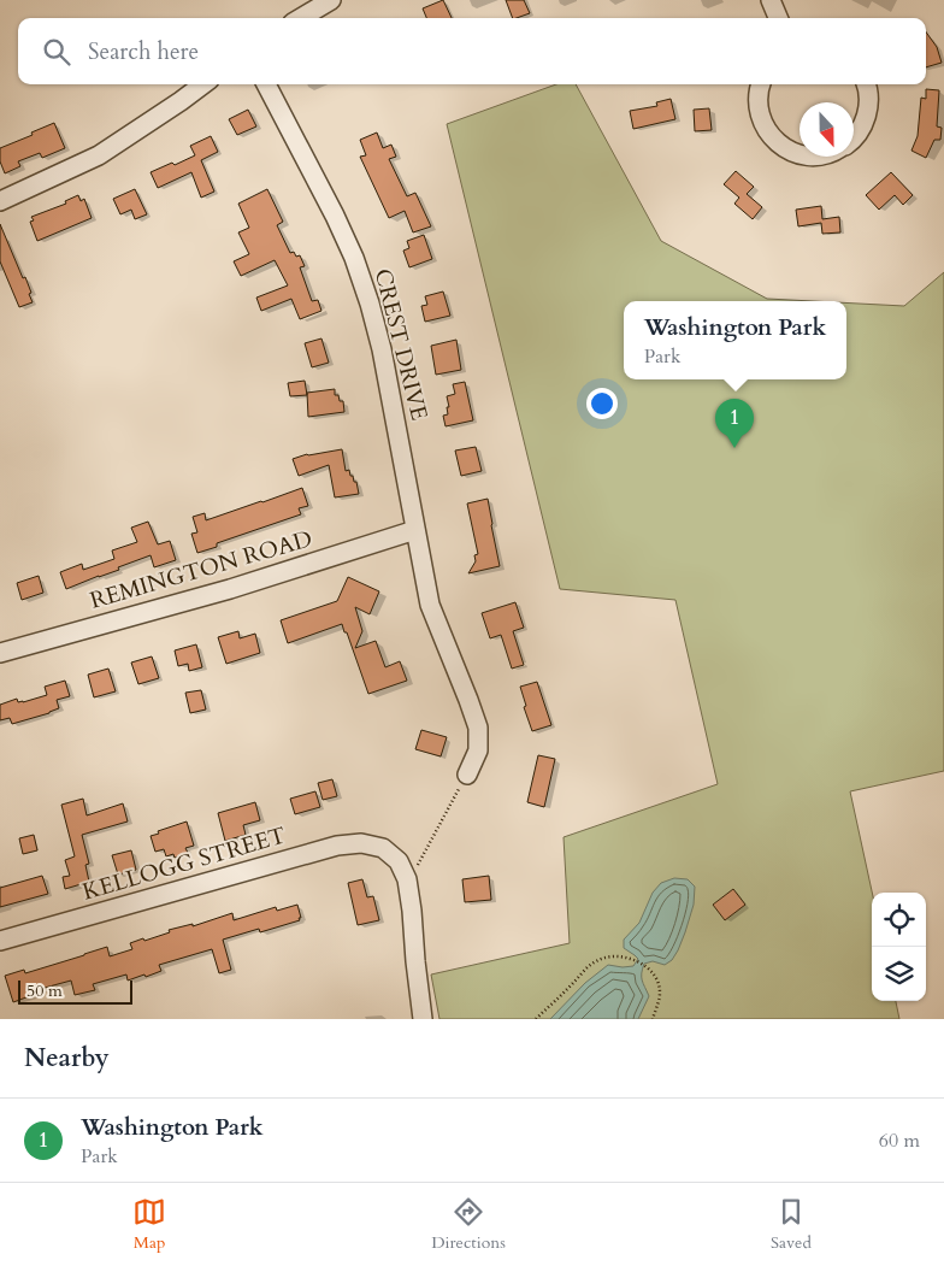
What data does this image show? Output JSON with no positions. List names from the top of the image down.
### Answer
{
  "streets": {
    "street": ["CREST DRIVE", "REMINGTON ROAD", "KELLOGG STREET"]
  },
  "crossings": [
    ["CREST DRIVE", "REMINGTON ROAD"]
  ],
  "scale_bar": "50 m",
  "north": "bottom",
  "page": {
    "search": "Search here",
    "popup": ["Washington Park", "Park"],
    "pins": "1",
    "scale": "50 m",
    "heading": "Nearby",
    "list": [
      {
        "mark": "1",
        "name": "Washington Park",
        "note": "Park",
        "value": "60 m"
      }
    ],
    "nav": ["Map", "Directions", "Saved"]
  }
}
